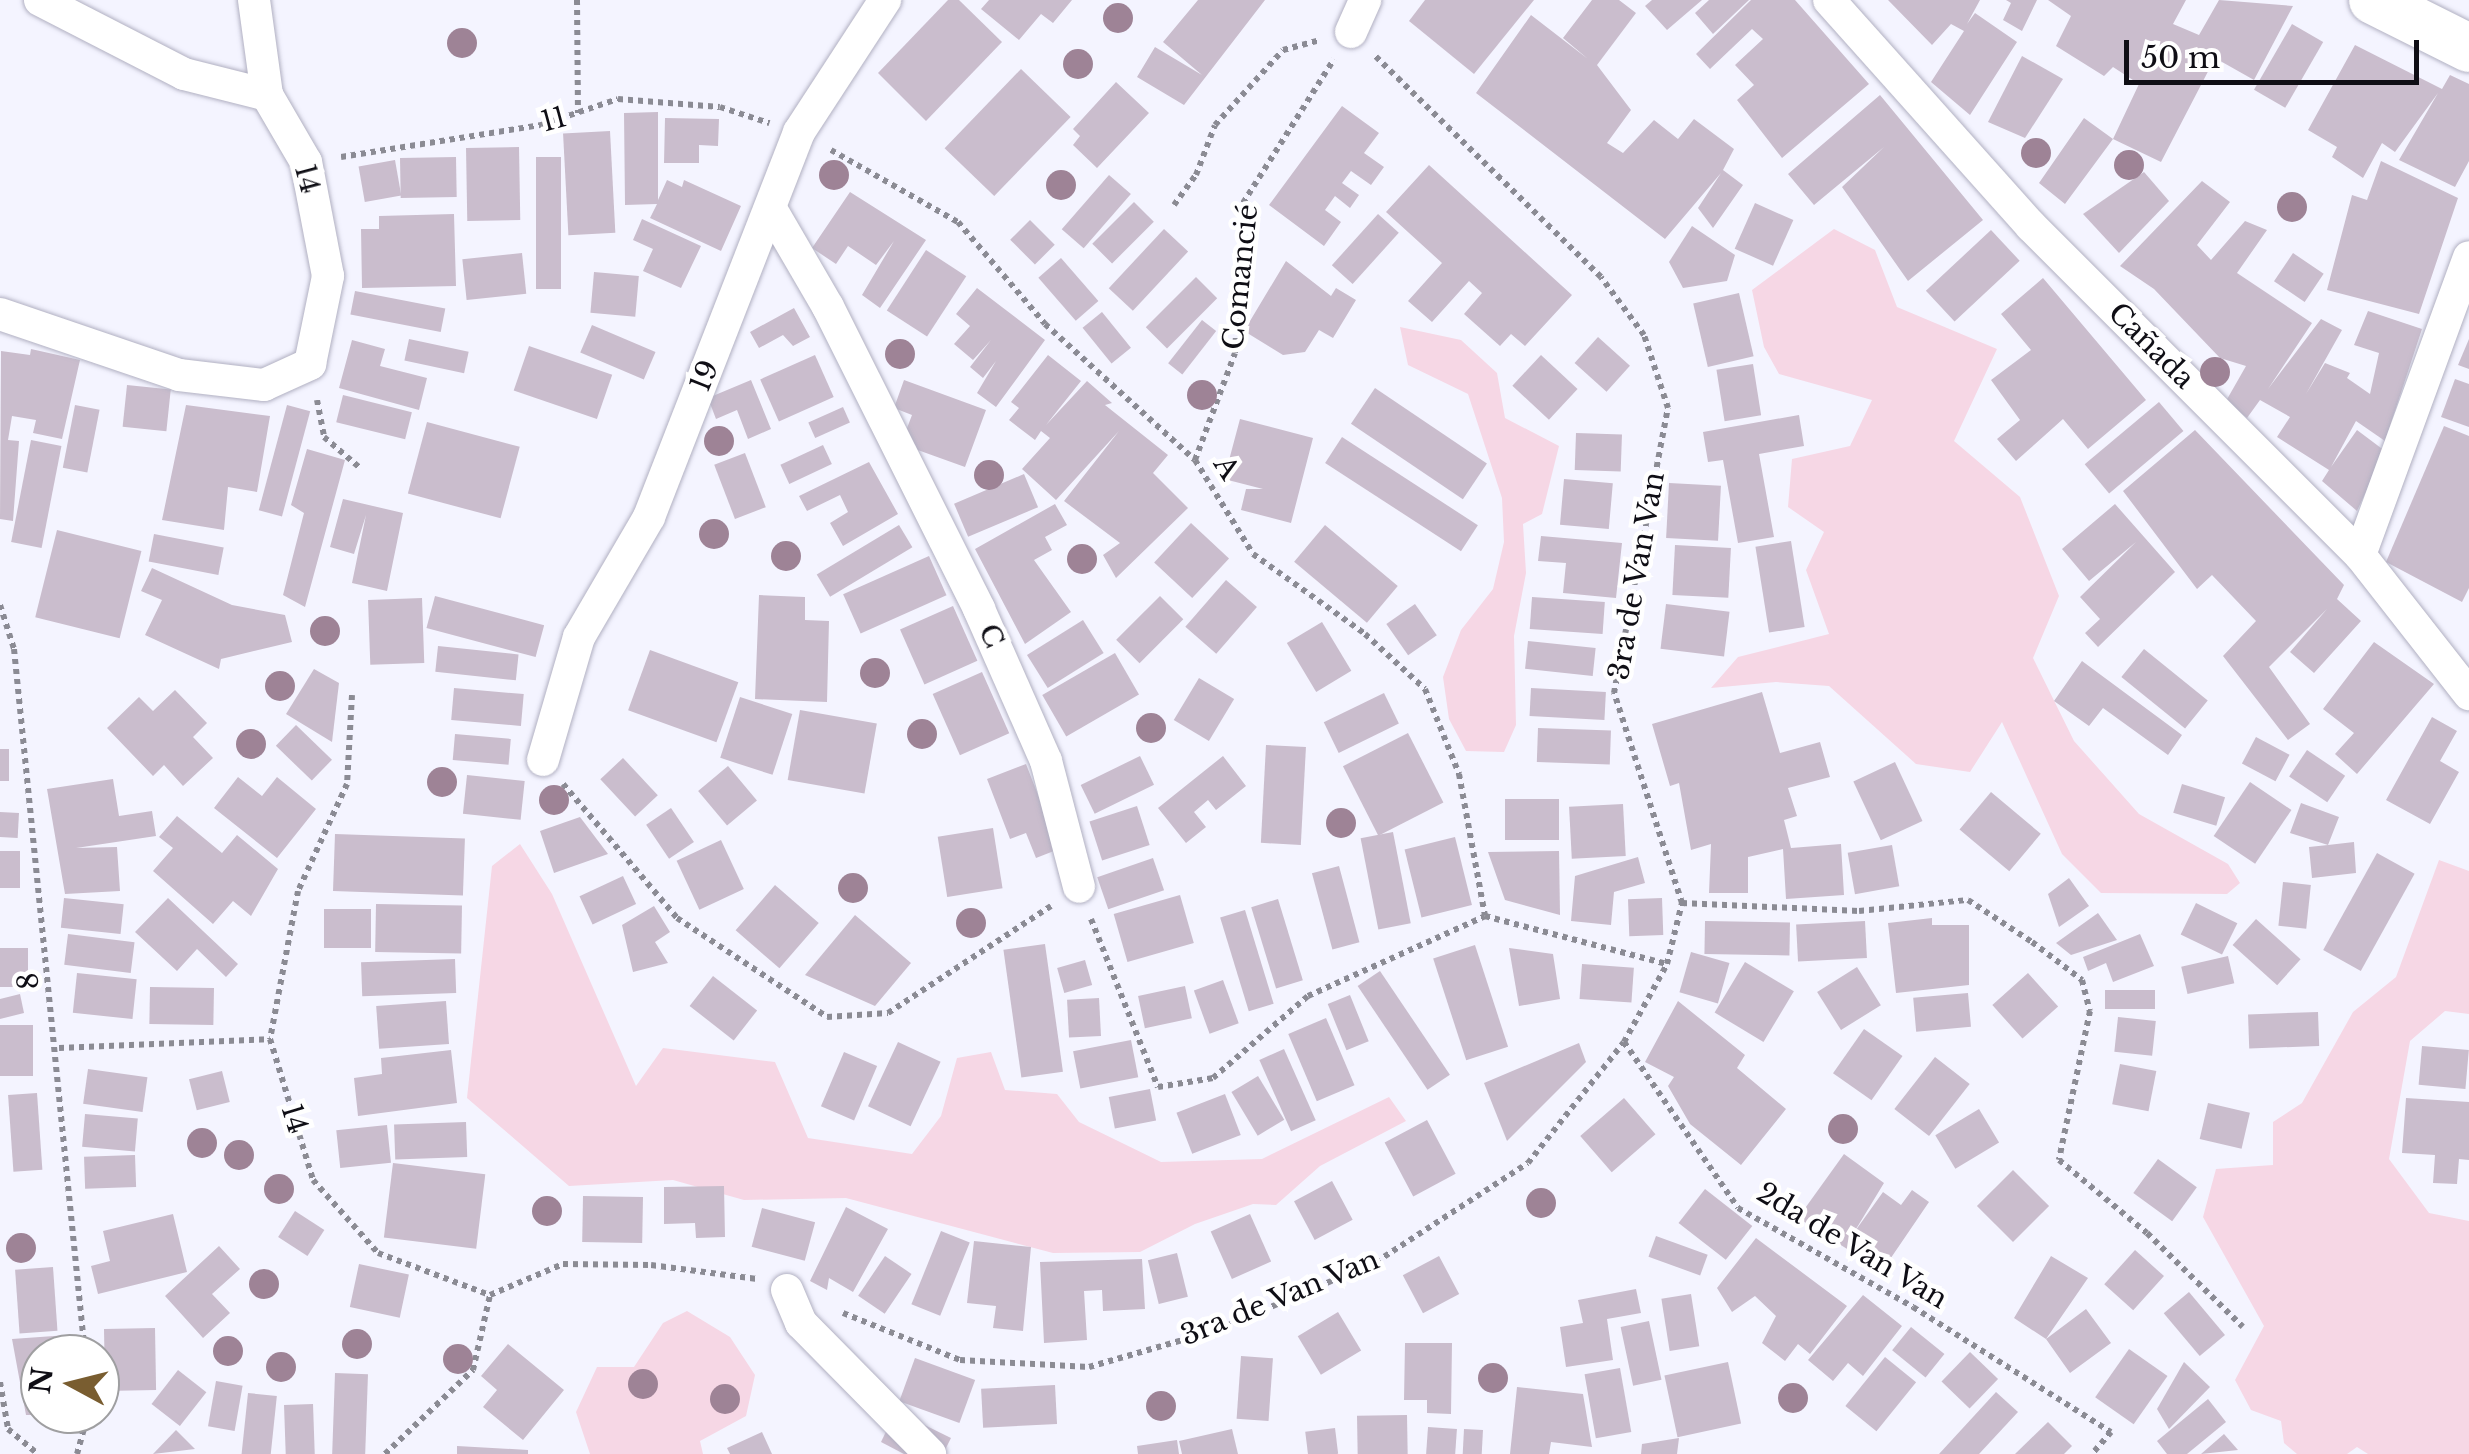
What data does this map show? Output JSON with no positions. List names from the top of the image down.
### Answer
{
  "streets": {
    "street": [
      "14",
      "Cañada",
      "19",
      "C"
    ],
    "path": [
      "11",
      "Comancié",
      "A",
      "3ra de Van Van",
      "8",
      "2da de Van Van"
    ]
  },
  "crossings": [
    ["11", "14"],
    ["11", "19"],
    ["11", "A"],
    ["14", "3ra de Van Van"],
    ["Comancié", "A"],
    ["Comancié", "3ra de Van Van"],
    ["19", "A"],
    ["19", "C"],
    ["3ra de Van Van", "2da de Van Van"]
  ],
  "scale_bar": "50 m",
  "north": "left"
}
